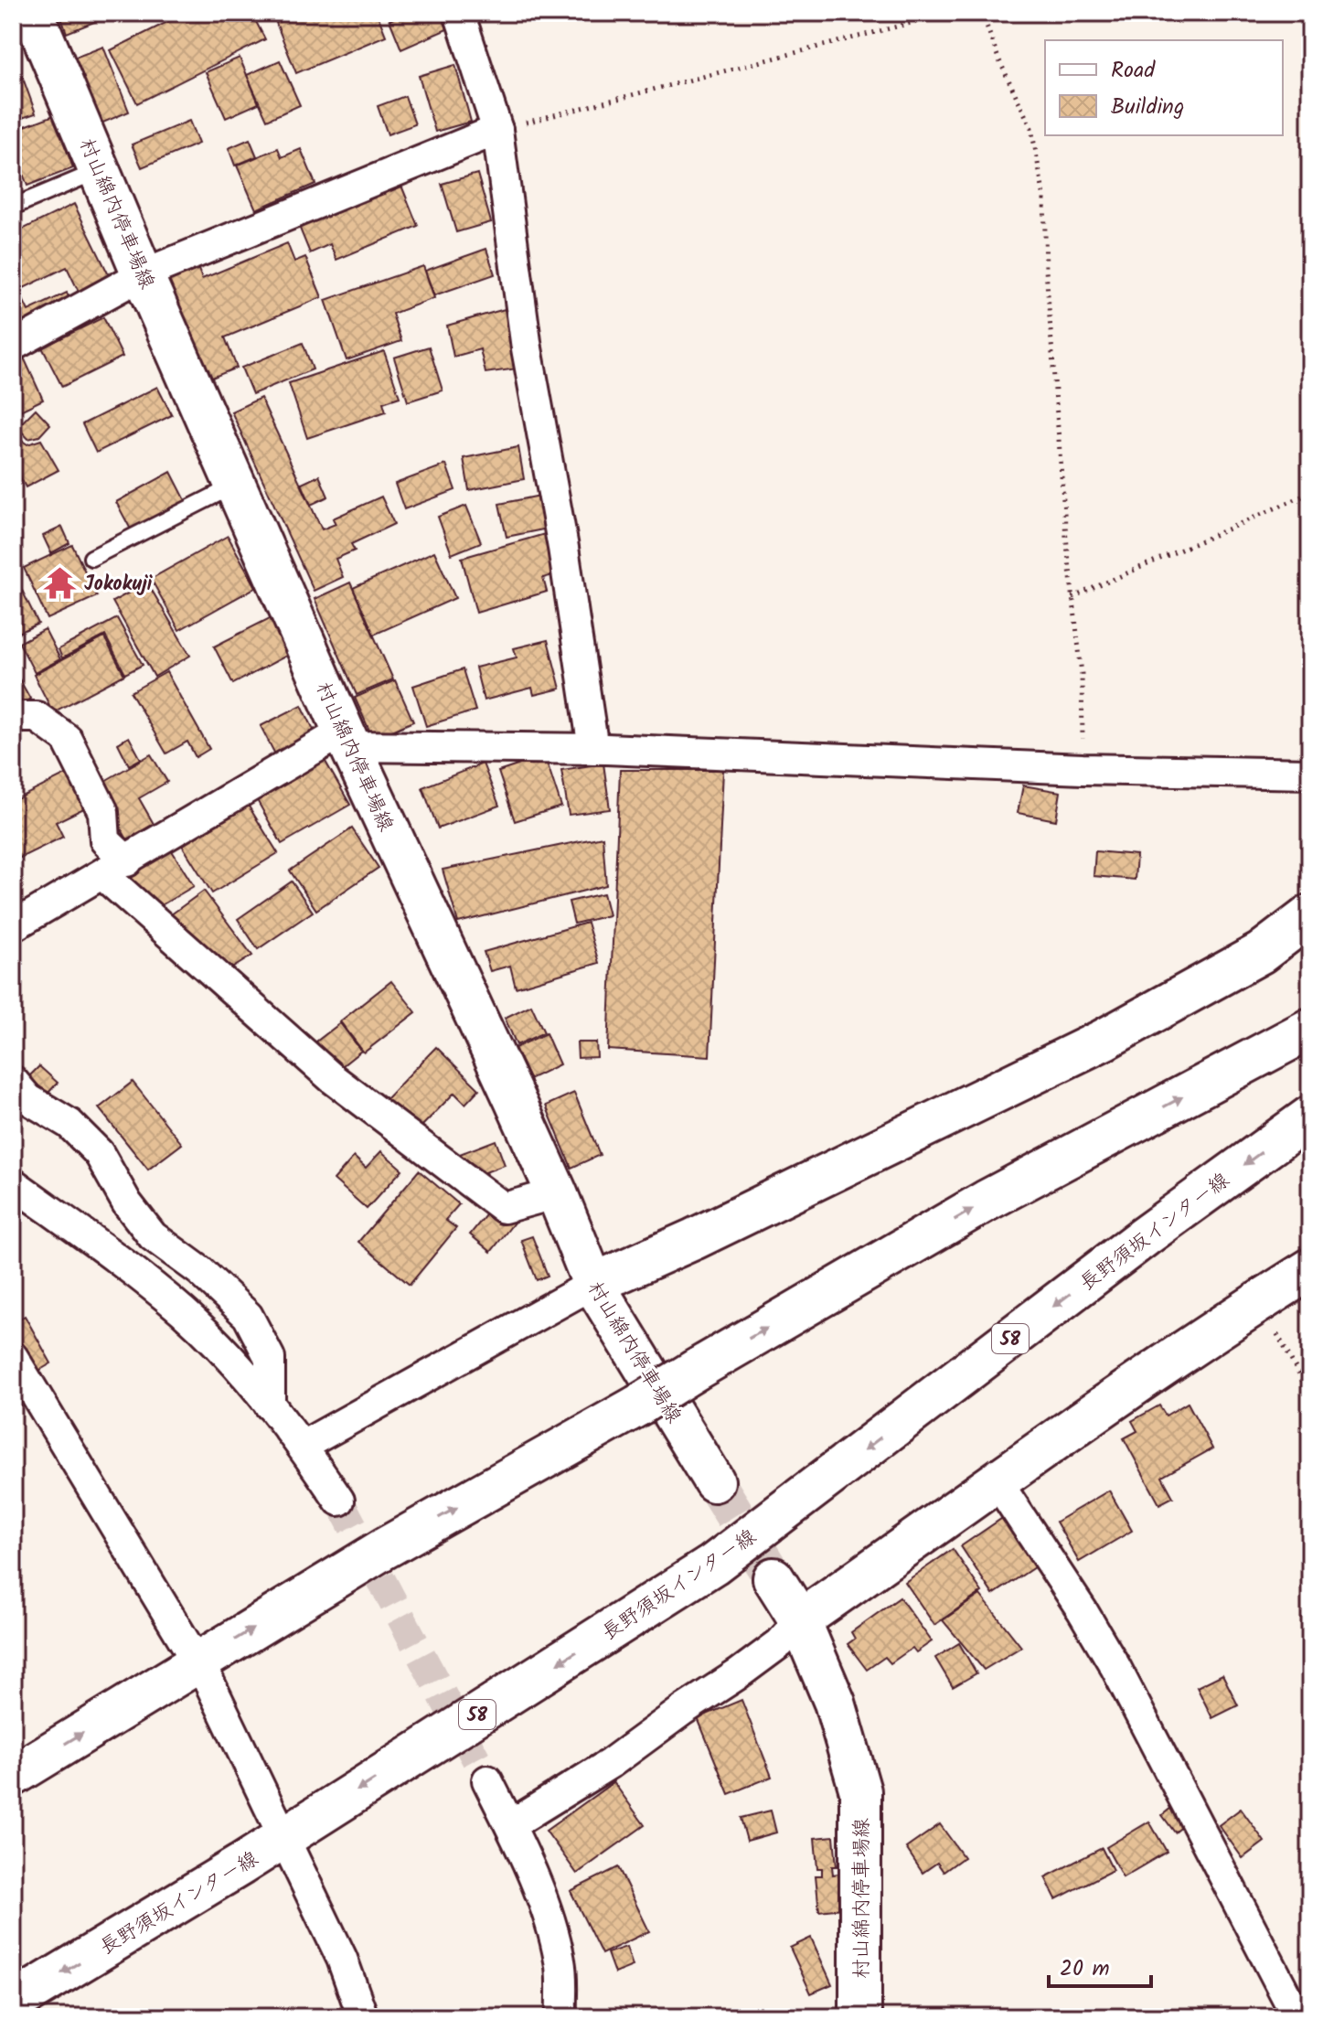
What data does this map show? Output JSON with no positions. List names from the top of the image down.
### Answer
{
  "streets": {
    "main road": ["村山綿内停車場線", "長野須坂インター線", "58"]
  },
  "places": {
    "temple": ["Jokokuji"]
  },
  "legend": ["Road", "Building"],
  "scale_bar": "20 m"
}
